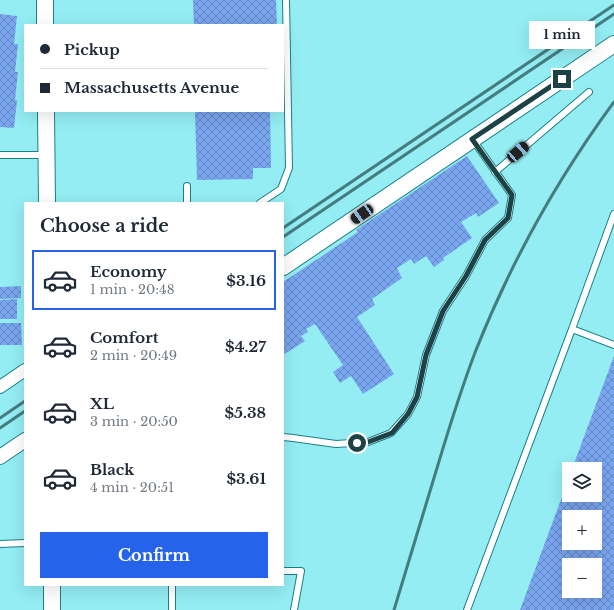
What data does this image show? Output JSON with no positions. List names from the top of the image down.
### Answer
{
  "page": {
    "bubble": "1 min",
    "banner": ["Pickup", "Massachusetts Avenue"],
    "heading": "Choose a ride",
    "list": [
      {
        "name": "Economy",
        "note": "1 min · 20:48",
        "value": "$3.16"
      },
      {
        "name": "Comfort",
        "note": "2 min · 20:49",
        "value": "$4.27"
      },
      {
        "name": "XL",
        "note": "3 min · 20:50",
        "value": "$5.38"
      },
      {
        "name": "Black",
        "note": "4 min · 20:51",
        "value": "$3.61"
      }
    ],
    "map_buttons": ["+", "−"],
    "buttons": "Confirm"
  }
}
